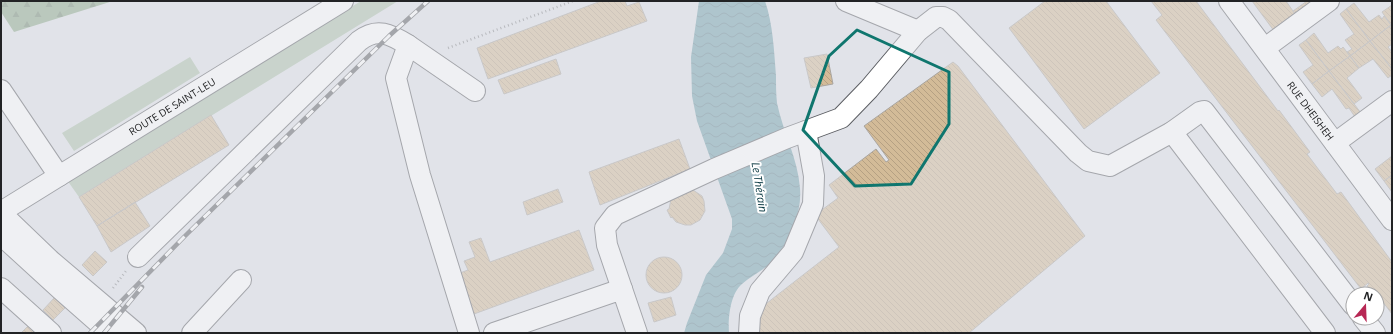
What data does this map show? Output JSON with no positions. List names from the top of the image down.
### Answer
{
  "streets": {
    "street": ["ROUTE DE SAINT-LEU", "RUE DHEISHEH"]
  },
  "water": ["Le Thérain"],
  "north": "top"
}
